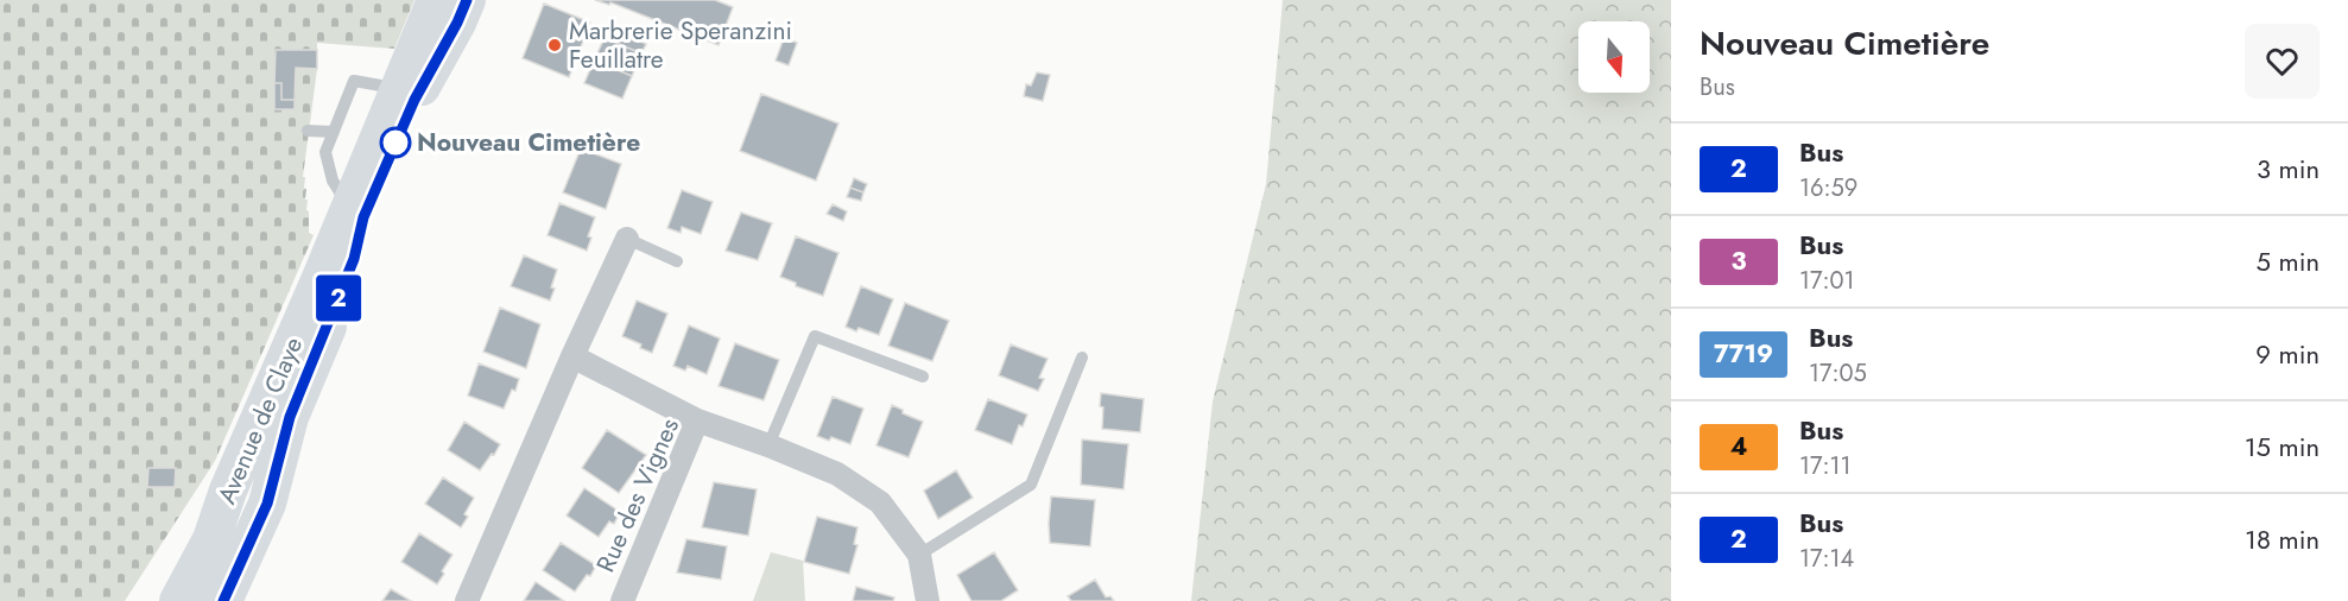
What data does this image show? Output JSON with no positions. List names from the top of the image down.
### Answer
{
  "streets": {
    "main road": ["Avenue de Claye"],
    "street": ["Rue des Vignes"]
  },
  "places": ["Marbrerie Speranzini Feuillatre", "Nouveau Cimetière"],
  "lines": ["bus line 2"],
  "north": "bottom",
  "page": {
    "on_map": "2",
    "heading": ["Nouveau Cimetière", "Bus"],
    "list": [
      {
        "mark": "2",
        "name": "Bus",
        "note": "16:59",
        "value": "3 min"
      },
      {
        "mark": "3",
        "name": "Bus",
        "note": "17:01",
        "value": "5 min"
      },
      {
        "mark": "7719",
        "name": "Bus",
        "note": "17:05",
        "value": "9 min"
      },
      {
        "mark": "4",
        "name": "Bus",
        "note": "17:11",
        "value": "15 min"
      },
      {
        "mark": "2",
        "name": "Bus",
        "note": "17:14",
        "value": "18 min"
      }
    ]
  }
}
